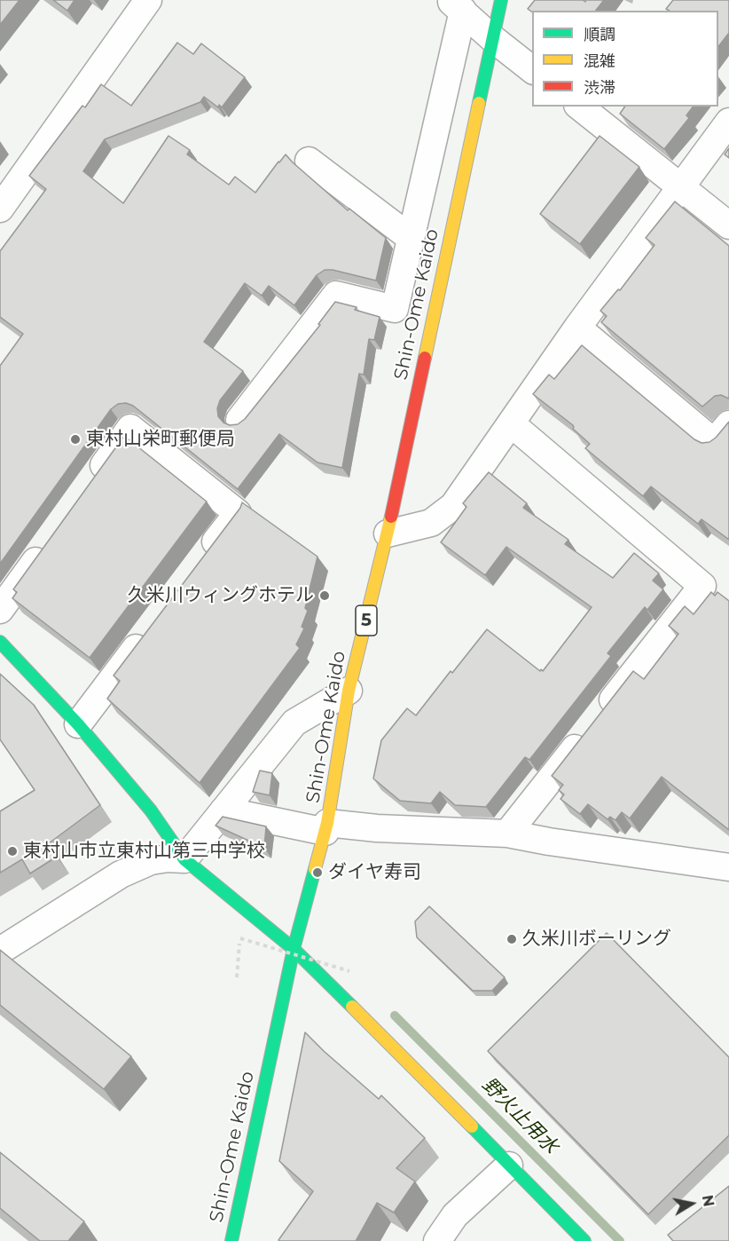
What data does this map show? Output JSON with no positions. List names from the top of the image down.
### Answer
{
  "streets": {
    "main road": ["Shin-Ome Kaido", "5"]
  },
  "water": ["野火止用水"],
  "places": [
    "東村山栄町郵便局",
    "久米川ウィングホテル",
    "東村山市立東村山第三中学校",
    "ダイヤ寿司",
    "久米川ボーリング"
  ],
  "legend": ["順調", "混雑", "渋滞"],
  "north": "right"
}
